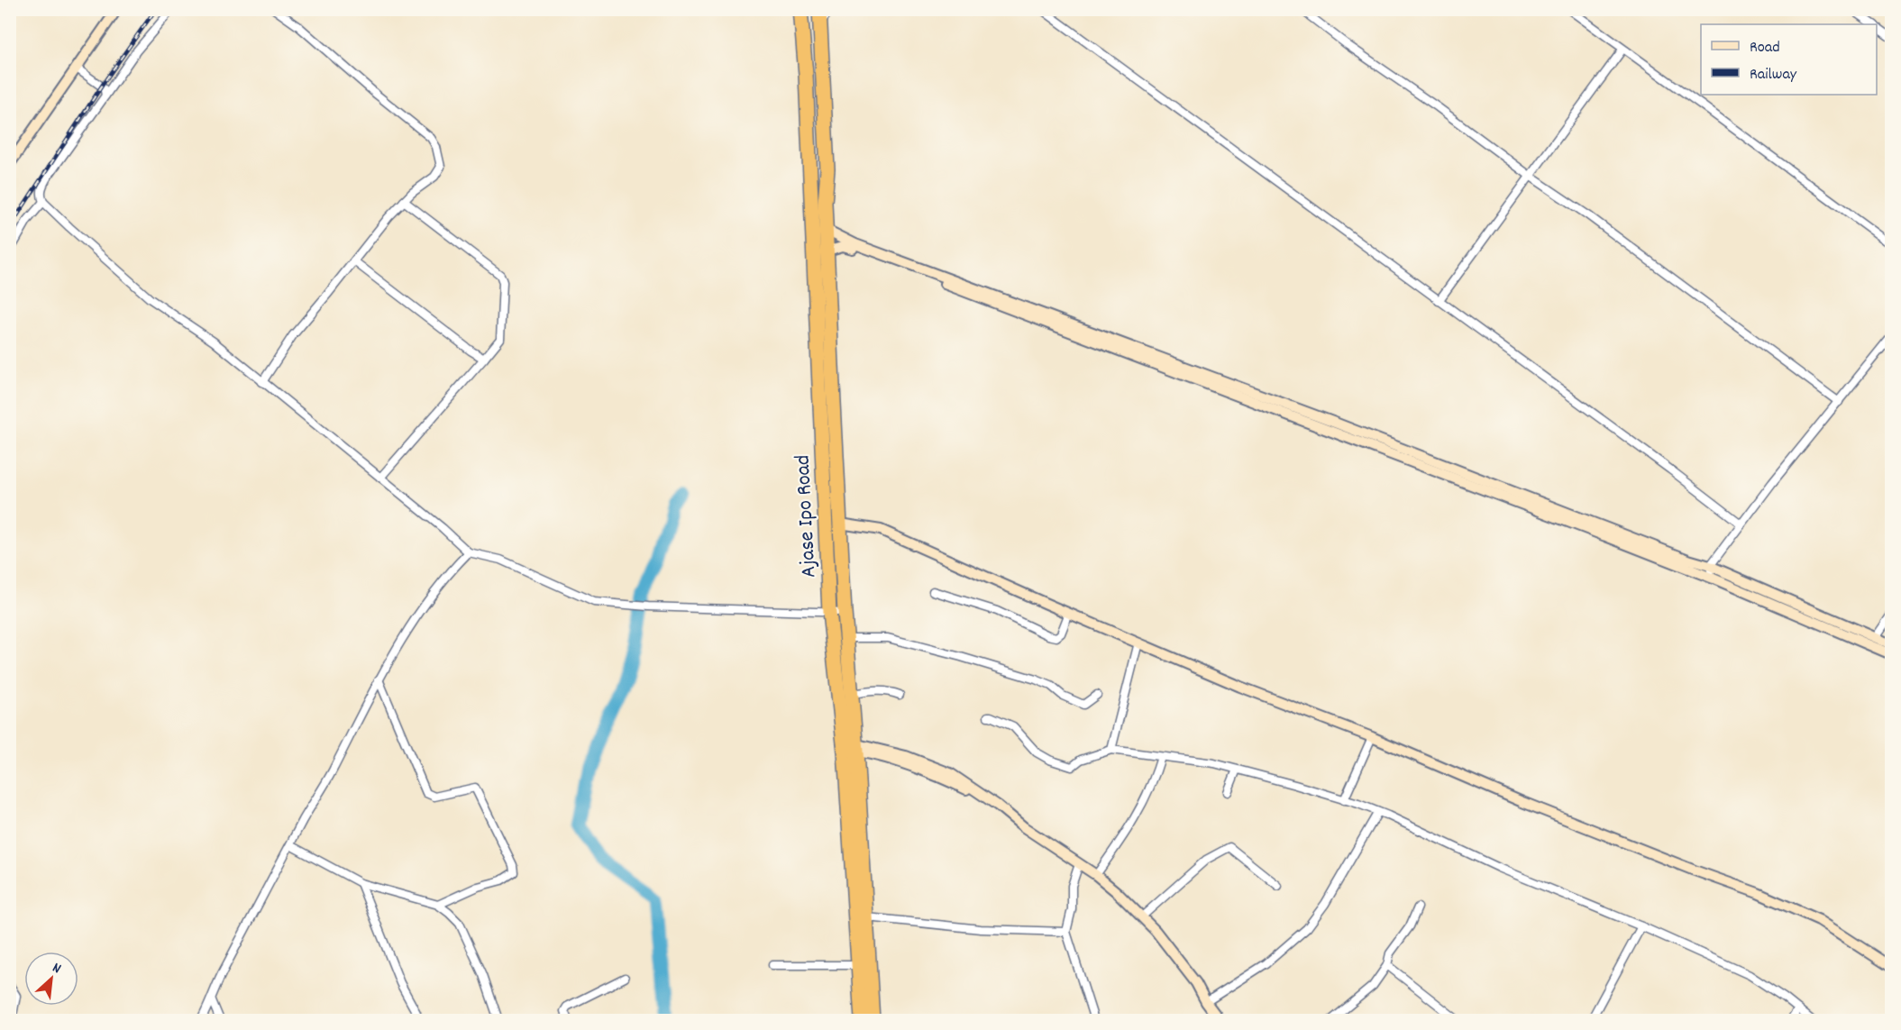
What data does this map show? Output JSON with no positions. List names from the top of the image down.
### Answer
{
  "streets": {
    "highway": ["Ajase Ipo Road"]
  },
  "legend": ["Road", "Railway"],
  "north": "top right"
}
